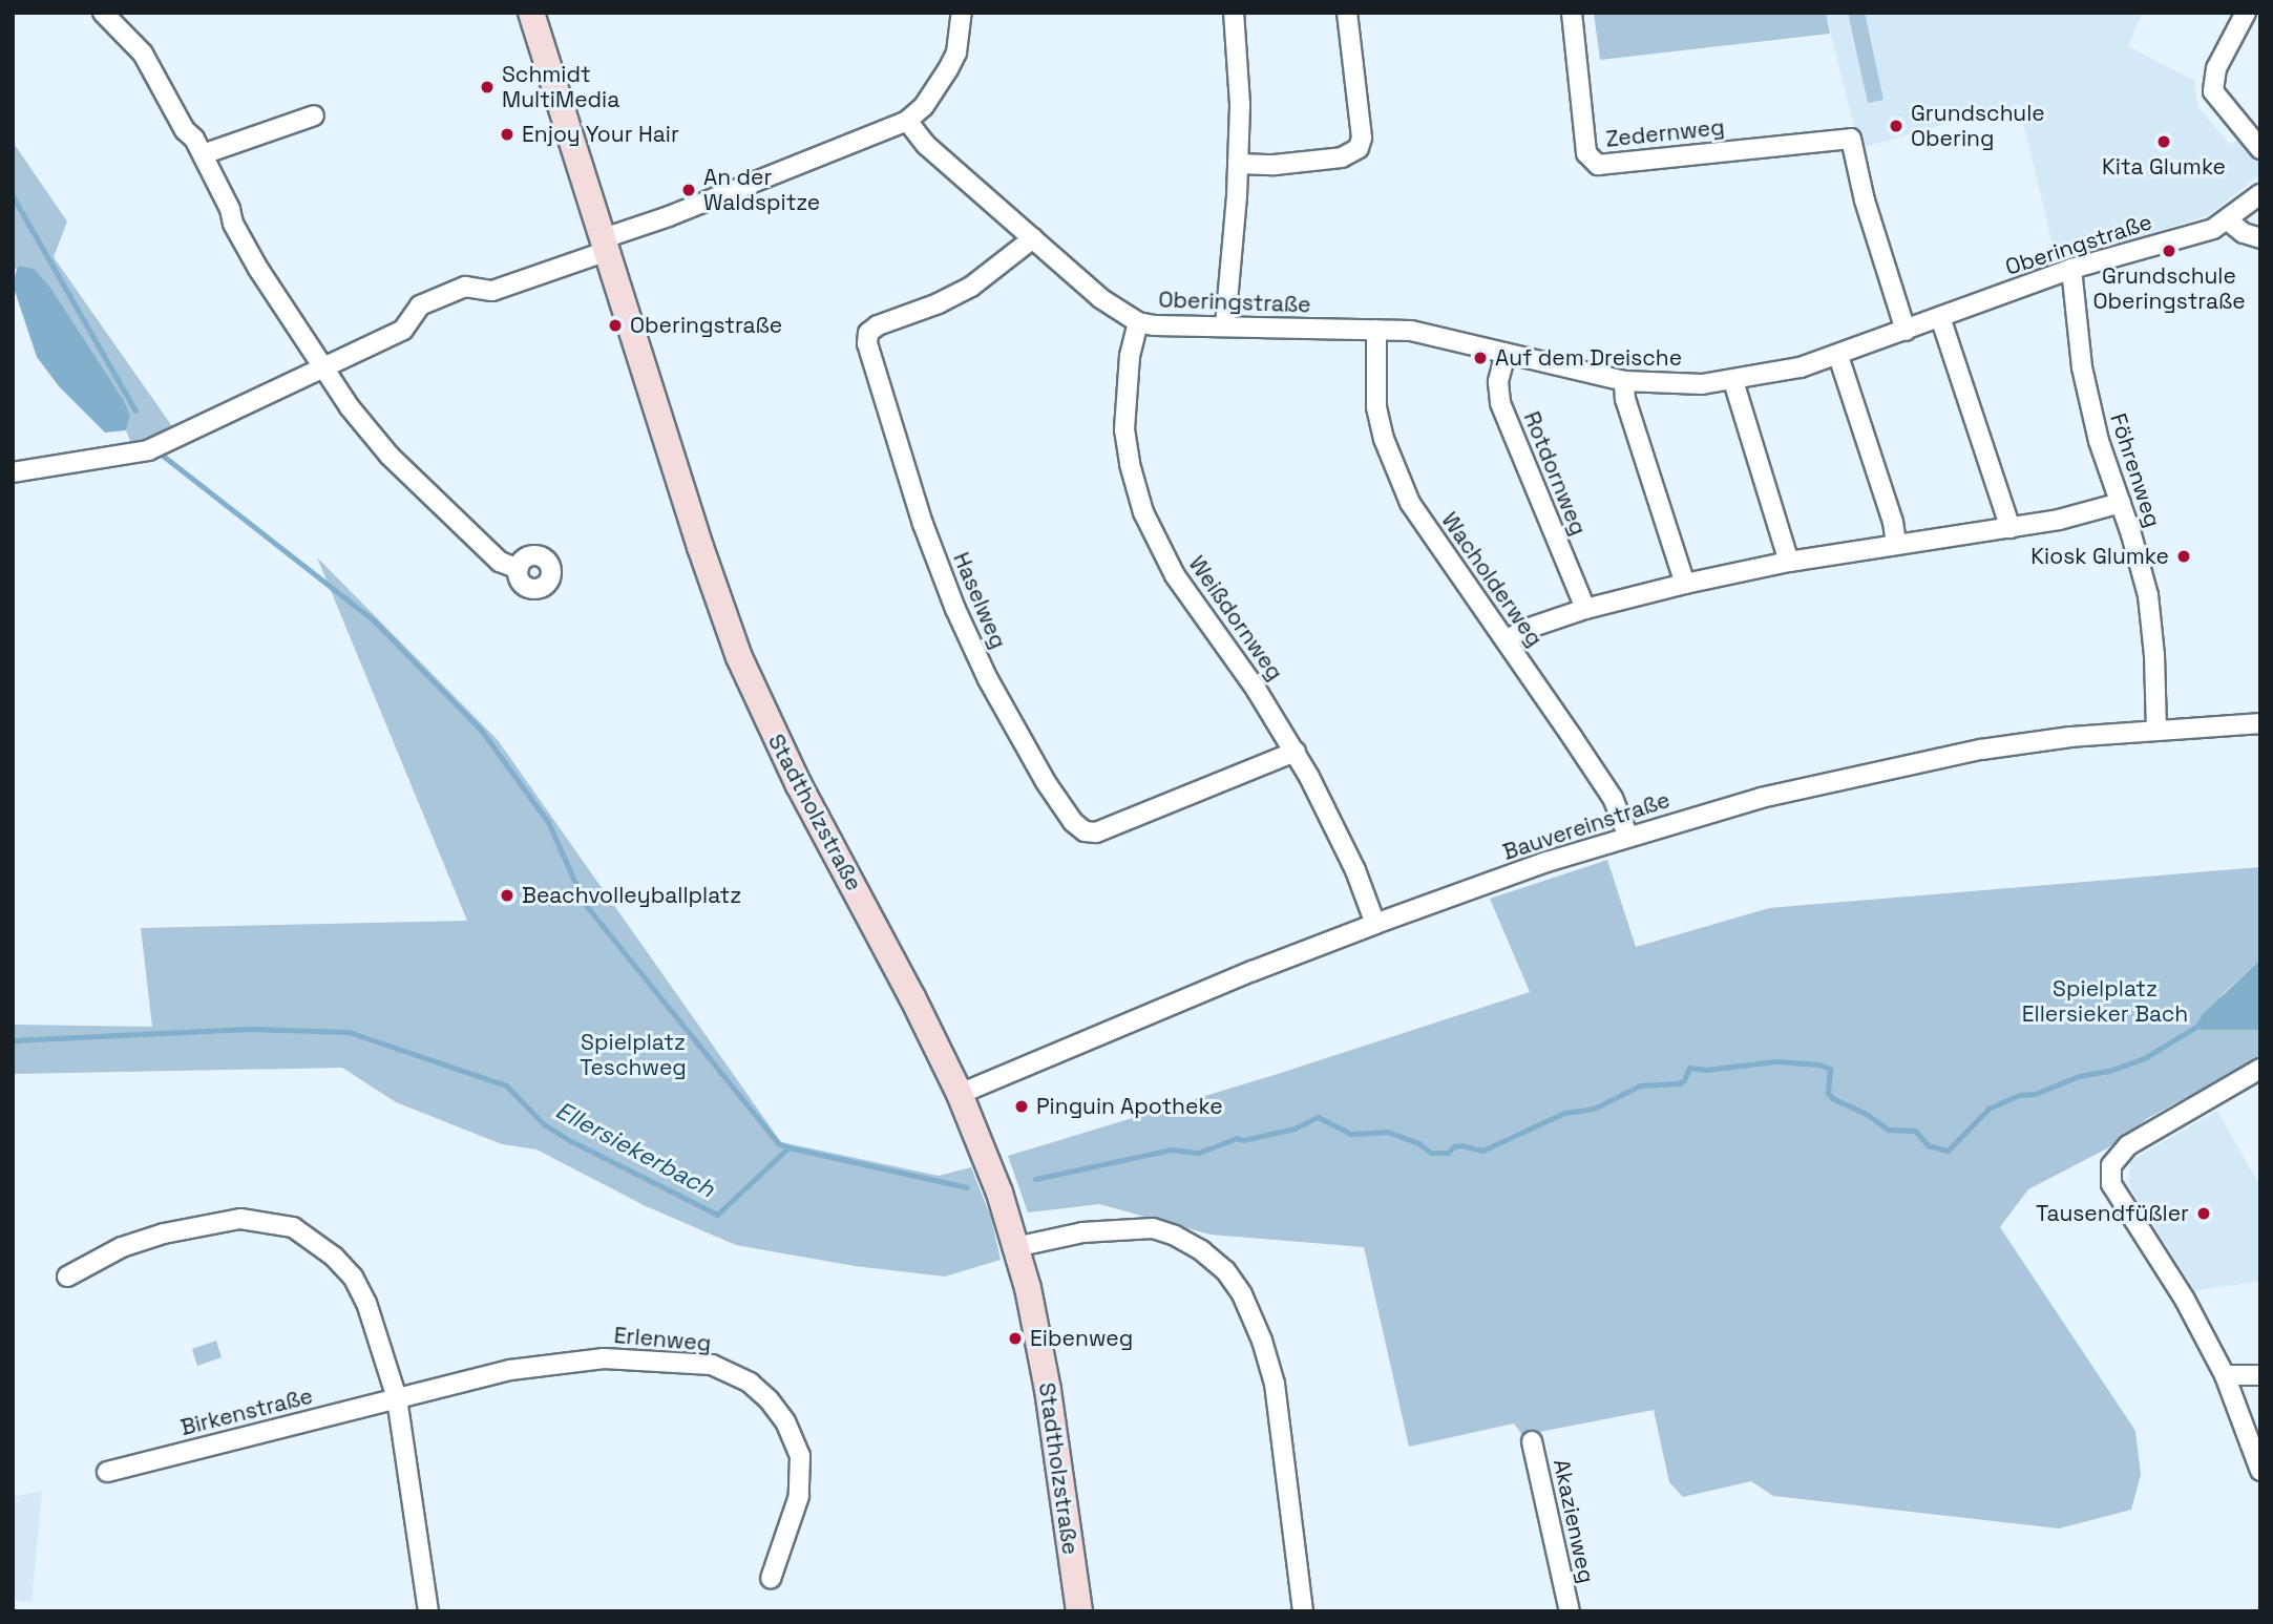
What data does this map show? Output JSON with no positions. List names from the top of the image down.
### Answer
{
  "streets": {
    "street": [
      "Zedernweg",
      "Oberingstraße",
      "Föhrenweg",
      "Rotdornweg",
      "Wacholderweg",
      "Haselweg",
      "Weißdornweg",
      "Stadtholzstraße",
      "Bauvereinstraße",
      "Erlenweg",
      "Birkenstraße",
      "Akazienweg"
    ]
  },
  "crossings": [
    ["Zedernweg", "Oberingstraße"],
    ["Oberingstraße", "Föhrenweg"],
    ["Oberingstraße", "Rotdornweg"],
    ["Oberingstraße", "Wacholderweg"],
    ["Oberingstraße", "Haselweg"],
    ["Oberingstraße", "Weißdornweg"],
    ["Föhrenweg", "Bauvereinstraße"],
    ["Wacholderweg", "Bauvereinstraße"],
    ["Haselweg", "Weißdornweg"],
    ["Weißdornweg", "Bauvereinstraße"],
    ["Stadtholzstraße", "Bauvereinstraße"],
    ["Erlenweg", "Birkenstraße"]
  ],
  "water": ["Ellersiekerbach"],
  "parks": ["Spielplatz Ellersieker Bach", "Spielplatz Teschweg"],
  "places": [
    "Schmidt MultiMedia",
    "Grundschule Obering",
    "Enjoy Your Hair",
    "Kita Glumke",
    "An der Waldspitze",
    "Grundschule Oberingstraße",
    "Oberingstraße",
    "Auf dem Dreische",
    "Kiosk Glumke",
    "Beachvolleyballplatz",
    "Pinguin Apotheke",
    "Tausendfüßler",
    "Eibenweg"
  ]
}
